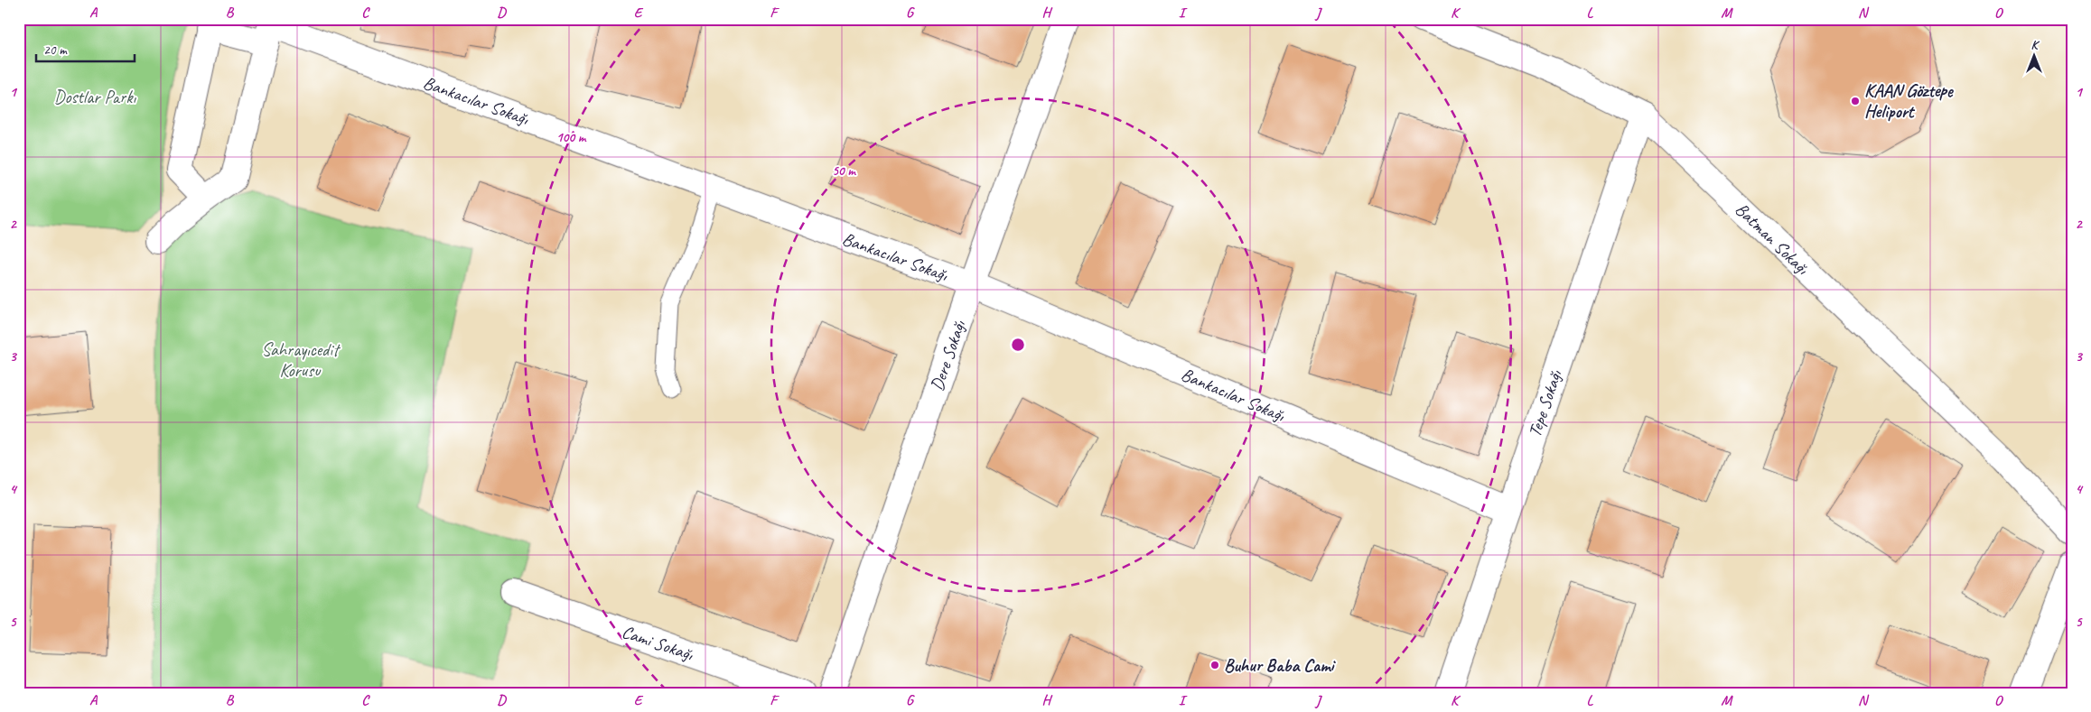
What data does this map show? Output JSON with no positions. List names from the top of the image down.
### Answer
{
  "streets": {
    "street": [
      "Bankacılar Sokağı",
      "Batman Sokağı",
      "Dere Sokağı",
      "Tepe Sokağı",
      "Cami Sokağı"
    ]
  },
  "crossings": [
    ["Bankacılar Sokağı", "Dere Sokağı"],
    ["Bankacılar Sokağı", "Tepe Sokağı"],
    ["Batman Sokağı", "Tepe Sokağı"]
  ],
  "parks": ["Dostlar Parkı", "Sahrayıcedit Korusu"],
  "places": ["KAAN Göztepe Heliport", "Buhur Baba Cami"],
  "scale_bar": "20 m",
  "north": "top",
  "grid": {
    "columns": [
      "A",
      "B",
      "C",
      "D",
      "E",
      "F",
      "G",
      "H",
      "I",
      "J",
      "K",
      "L",
      "M",
      "N",
      "O"
    ],
    "rows": [
      "1",
      "2",
      "3",
      "4",
      "5"
    ]
  },
  "rings": ["100 m", "50 m"]
}
